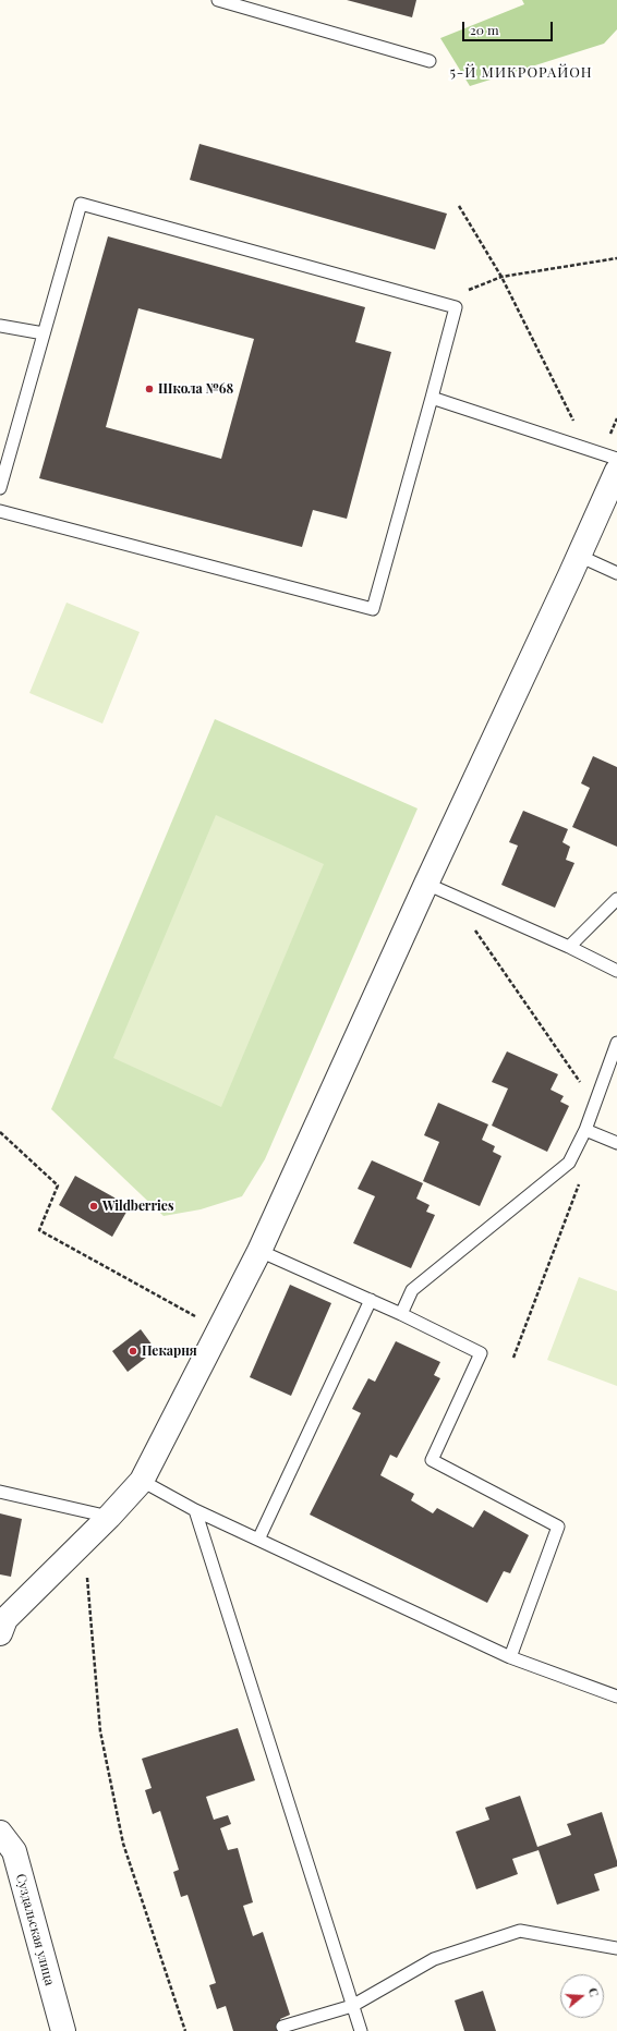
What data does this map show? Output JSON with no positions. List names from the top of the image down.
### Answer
{
  "streets": {
    "street": ["Суздальская улица"]
  },
  "districts": ["5-Й МИКРОРАЙОН"],
  "places": ["Школа №68", "Wildberries", "Пекарня"],
  "scale_bar": "20 m",
  "north": "right"
}
